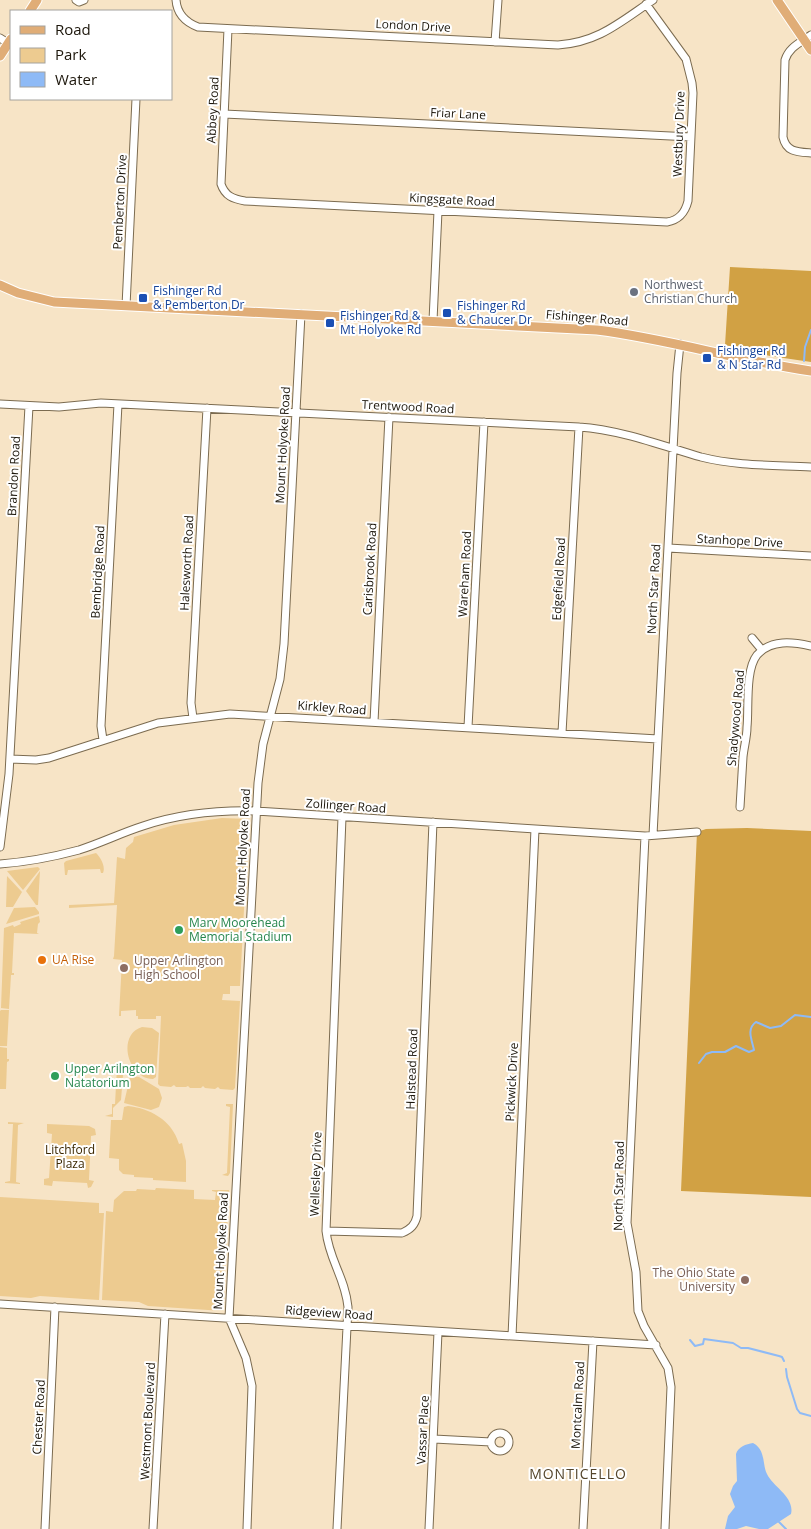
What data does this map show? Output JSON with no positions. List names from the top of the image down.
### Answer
{
  "streets": {
    "main road": ["Fishinger Road"],
    "street": [
      "London Drive",
      "Abbey Road",
      "Friar Lane",
      "Westbury Drive",
      "Kingsgate Road",
      "Pemberton Drive",
      "Trentwood Road",
      "Mount Holyoke Road",
      "Brandon Road",
      "Stanhope Drive",
      "Halesworth Road",
      "Carisbrook Road",
      "Bembridge Road",
      "Wareham Road",
      "Edgefield Road",
      "North Star Road",
      "Kirkley Road",
      "Shadywood Road",
      "Zollinger Road",
      "Halstead Road",
      "Pickwick Drive",
      "Wellesley Drive",
      "Ridgeview Road",
      "Montcalm Road",
      "Chester Road",
      "Westmont Boulevard",
      "Vassar Place"
    ]
  },
  "crossings": [
    ["London Drive", "Abbey Road"],
    ["London Drive", "Westbury Drive"],
    ["Abbey Road", "Friar Lane"],
    ["Abbey Road", "Kingsgate Road"],
    ["Friar Lane", "Westbury Drive"],
    ["Westbury Drive", "Kingsgate Road"],
    ["Pemberton Drive", "Fishinger Road"],
    ["Fishinger Road", "Mount Holyoke Road"],
    ["Fishinger Road", "North Star Road"],
    ["Trentwood Road", "Mount Holyoke Road"],
    ["Trentwood Road", "Brandon Road"],
    ["Trentwood Road", "Halesworth Road"],
    ["Trentwood Road", "Carisbrook Road"],
    ["Trentwood Road", "Bembridge Road"],
    ["Trentwood Road", "Wareham Road"],
    ["Trentwood Road", "Edgefield Road"],
    ["Trentwood Road", "North Star Road"],
    ["Mount Holyoke Road", "Kirkley Road"],
    ["Mount Holyoke Road", "Zollinger Road"],
    ["Mount Holyoke Road", "Ridgeview Road"],
    ["Brandon Road", "Kirkley Road"],
    ["Stanhope Drive", "North Star Road"],
    ["Halesworth Road", "Kirkley Road"],
    ["Carisbrook Road", "Kirkley Road"],
    ["Bembridge Road", "Kirkley Road"],
    ["Wareham Road", "Kirkley Road"],
    ["Edgefield Road", "Kirkley Road"],
    ["North Star Road", "Kirkley Road"],
    ["North Star Road", "Zollinger Road"],
    ["North Star Road", "Ridgeview Road"],
    ["Zollinger Road", "Halstead Road"],
    ["Zollinger Road", "Pickwick Drive"],
    ["Zollinger Road", "Wellesley Drive"],
    ["Halstead Road", "Wellesley Drive"],
    ["Pickwick Drive", "Ridgeview Road"],
    ["Wellesley Drive", "Ridgeview Road"],
    ["Ridgeview Road", "Montcalm Road"],
    ["Ridgeview Road", "Chester Road"],
    ["Ridgeview Road", "Westmont Boulevard"],
    ["Ridgeview Road", "Vassar Place"]
  ],
  "districts": ["MONTICELLO"],
  "parks": ["Litchford Plaza"],
  "places": {
    "other": [
      "Northwest Christian Church",
      "Marv Moorehead Memorial Stadium",
      "UA Rise",
      "Upper Arlington High School",
      "Upper Arilngton Natatorium",
      "The Ohio State University"
    ],
    "transit": [
      "Fishinger Rd & Pemberton Dr",
      "Fishinger Rd & Chaucer Dr",
      "Fishinger Rd & Mt Holyoke Rd",
      "Fishinger Rd & N Star Rd"
    ]
  },
  "legend": ["Road", "Park", "Water"]
}
